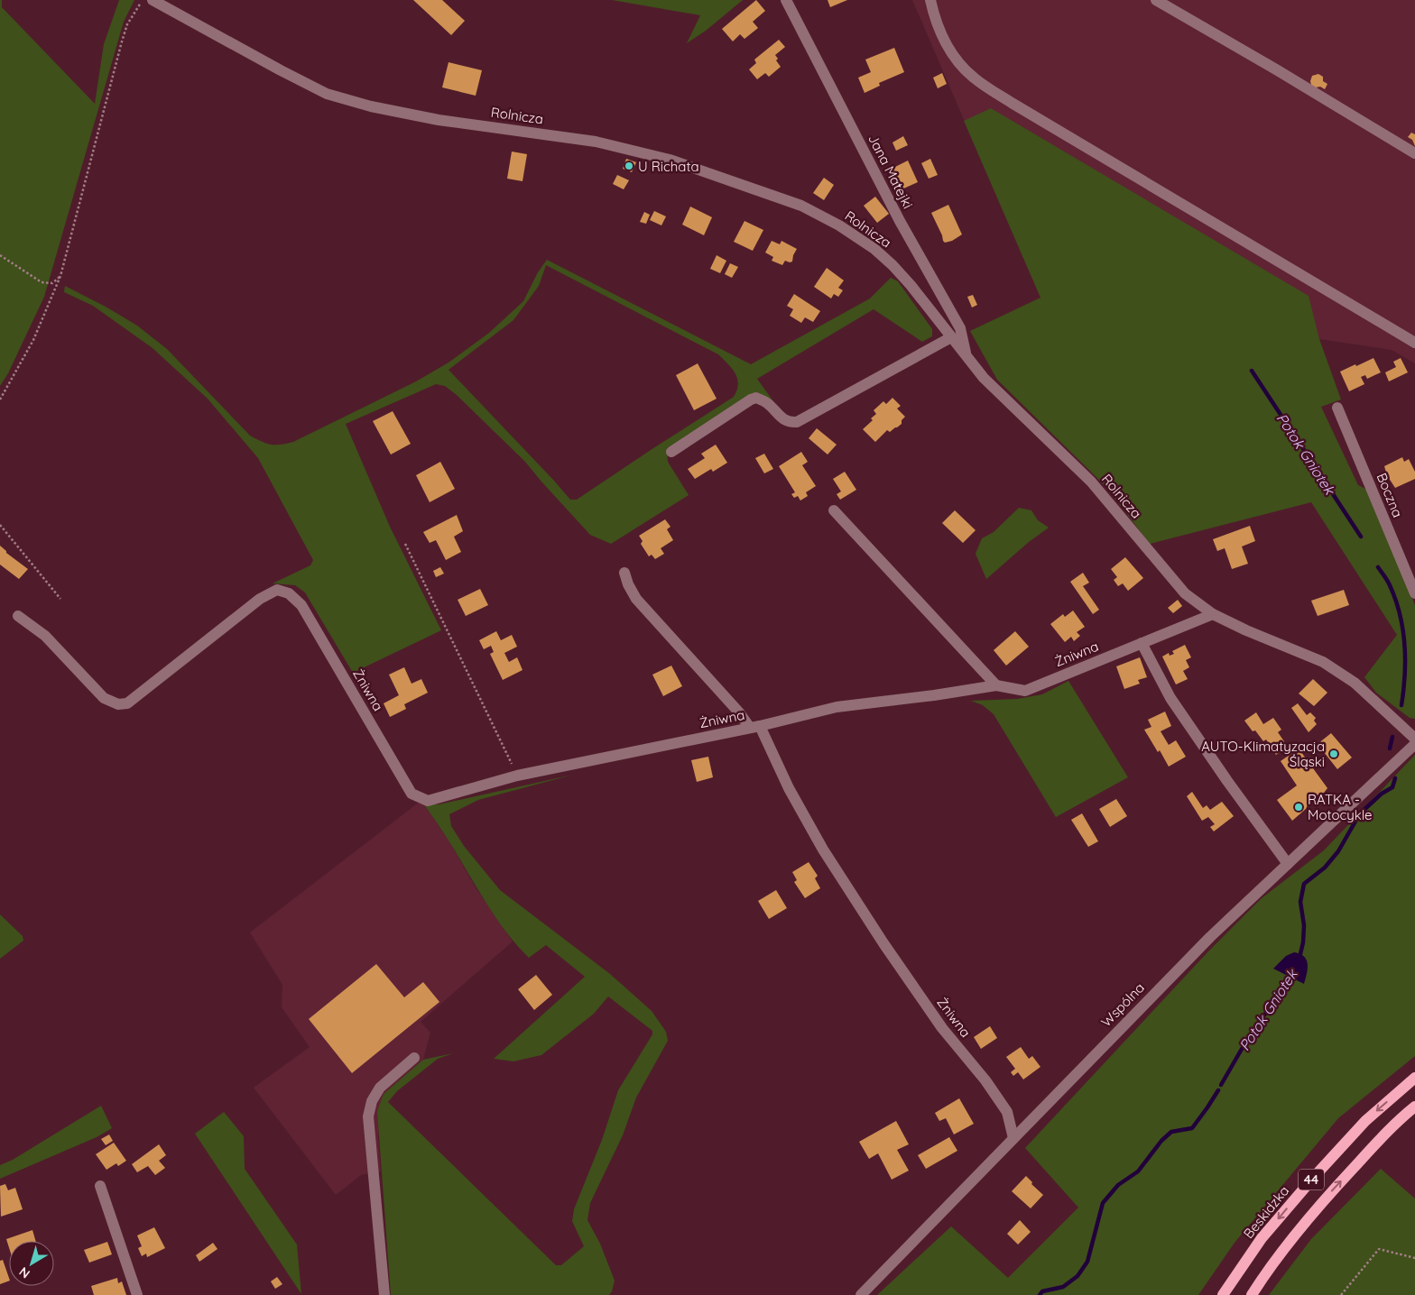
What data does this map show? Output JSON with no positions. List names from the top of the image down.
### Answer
{
  "streets": {
    "main road": ["44", "Beskidzka"],
    "street": [
      "Rolnicza",
      "Jana Matejki",
      "Boczna",
      "Żniwna",
      "Wspólna"
    ]
  },
  "crossings": [
    ["Rolnicza", "Jana Matejki"],
    ["Rolnicza", "Żniwna"],
    ["Żniwna", "Wspólna"]
  ],
  "water": ["Potok Gniotek"],
  "places": ["U Richata", "AUTO-Klimatyzacja Śląski", "RATKA - Motocykle"],
  "north": "bottom left"
}
